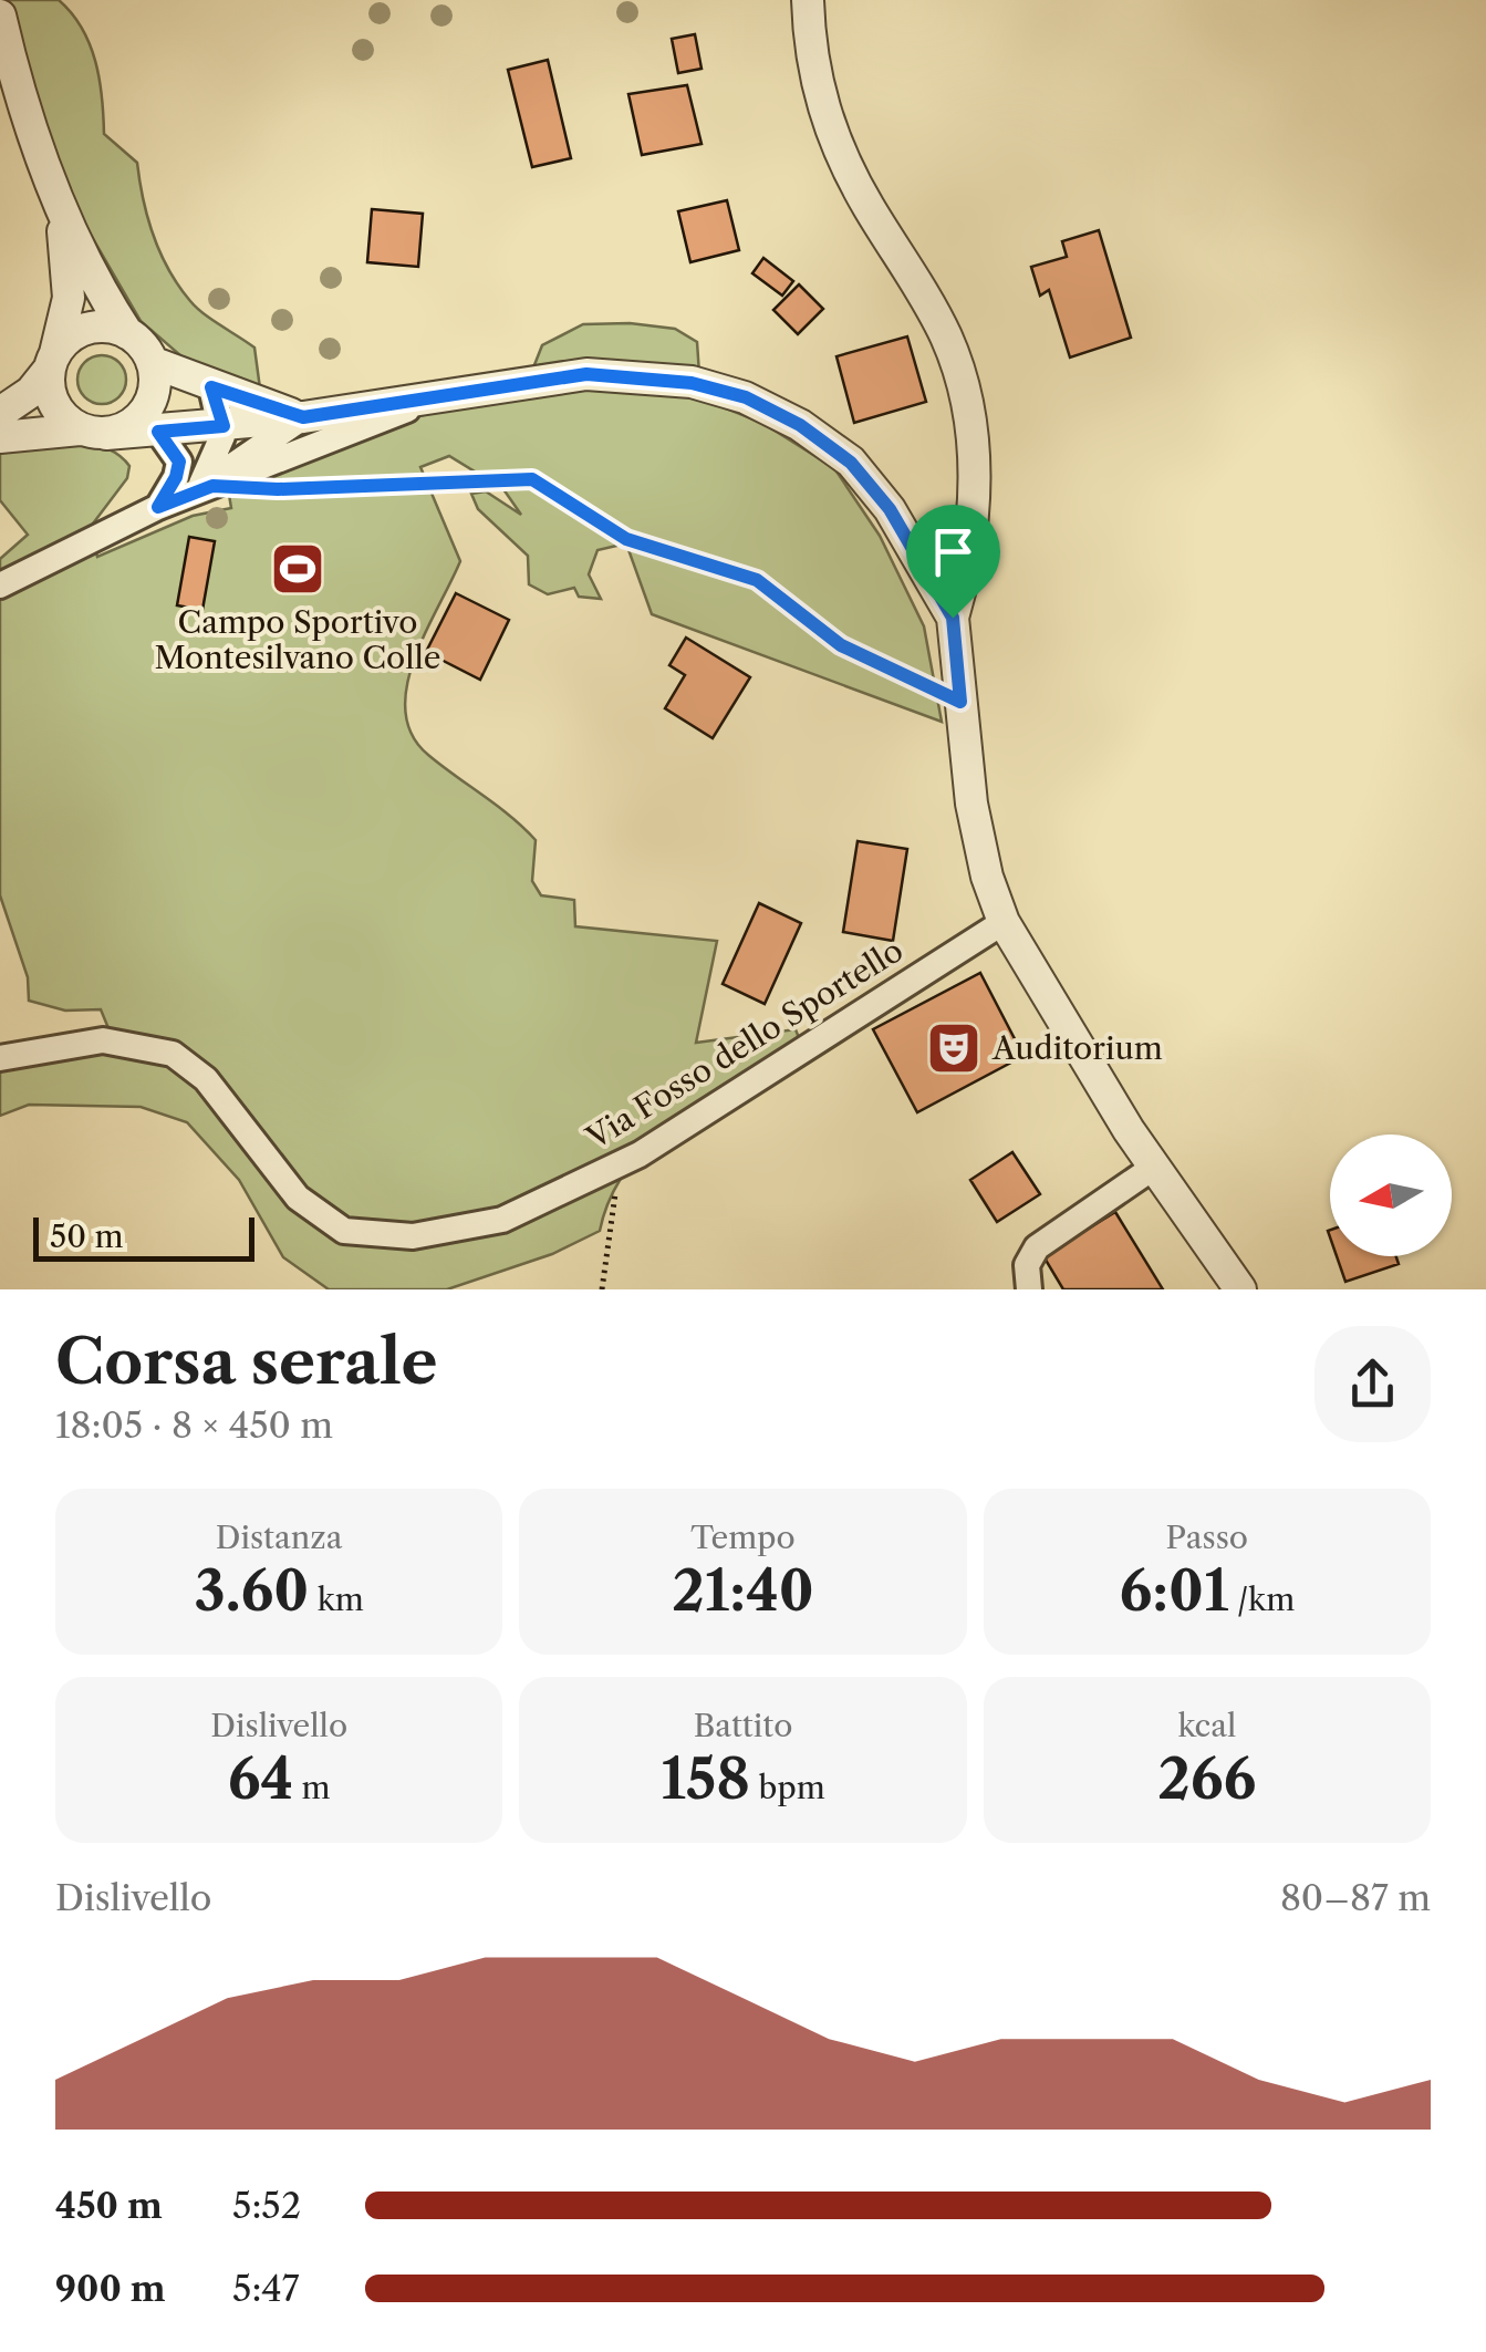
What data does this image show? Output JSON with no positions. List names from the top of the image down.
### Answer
{
  "streets": {
    "street": ["Via Fosso dello Sportello"]
  },
  "places": {
    "sports": ["Campo Sportivo Montesilvano Colle"],
    "theatre": ["Auditorium"]
  },
  "scale_bar": "50 m",
  "north": "left",
  "page": {
    "scale": "50 m",
    "heading": ["Corsa serale", "18:05 · 8 × 450 m"],
    "stats": [
      ["Distanza", "3.60 km"],
      ["Tempo", "21:40"],
      ["Passo", "6:01 /km"],
      ["Dislivello", "64 m"],
      ["Battito", "158 bpm"],
      ["kcal", "266"]
    ],
    "chart": ["Dislivello", "80–87 m"],
    "list": [
      {
        "name": "450 m",
        "note": "5:52"
      },
      {
        "name": "900 m",
        "note": "5:47"
      }
    ]
  }
}
